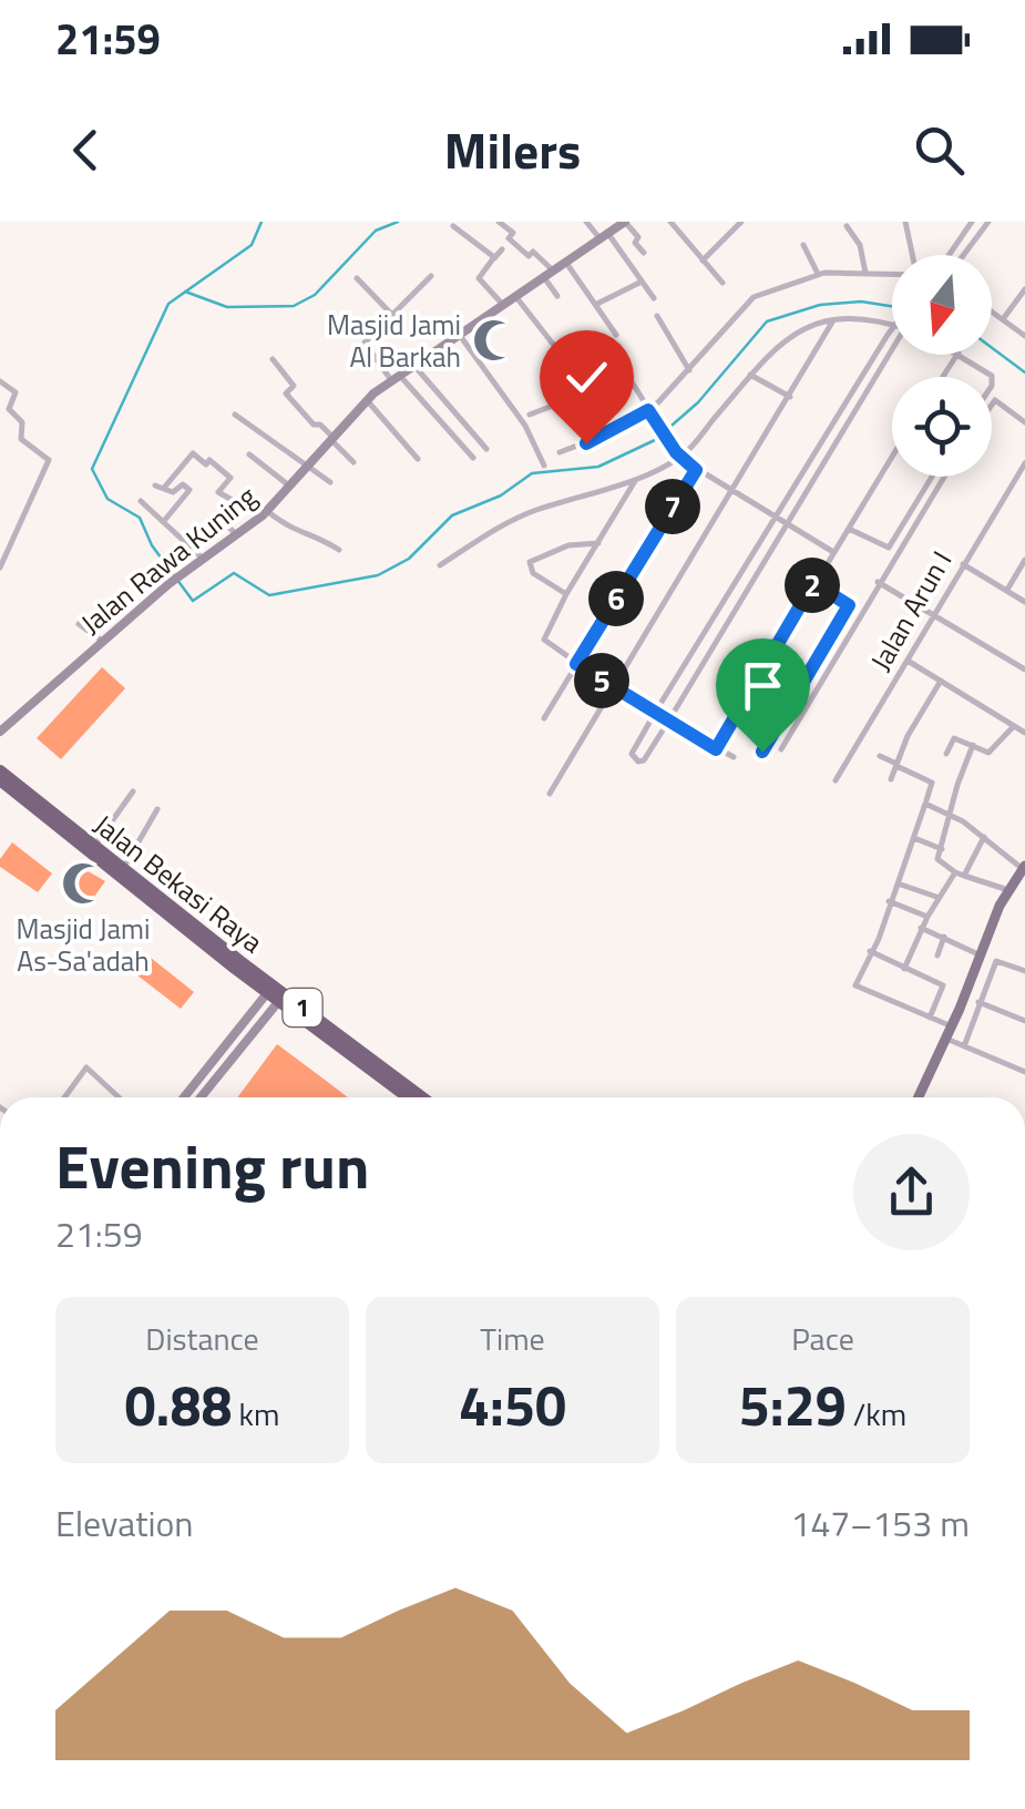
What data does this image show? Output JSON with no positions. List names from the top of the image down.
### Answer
{
  "streets": {
    "highway": ["Jalan Bekasi Raya", "1"],
    "street": ["Jalan Rawa Kuning", "Jalan Arun I"]
  },
  "places": {
    "mosque": ["Masjid Jami Al Barkah", "Masjid Jami As-Sa'adah"]
  },
  "north": "bottom",
  "page": {
    "status": "21:59",
    "header": "Milers",
    "pins": [
      "7",
      "2",
      "6",
      "5"
    ],
    "heading": ["Evening run", "21:59"],
    "stats": [
      ["Distance", "0.88 km"],
      ["Time", "4:50"],
      ["Pace", "5:29 /km"]
    ],
    "chart": ["Elevation", "147–153 m"]
  }
}
